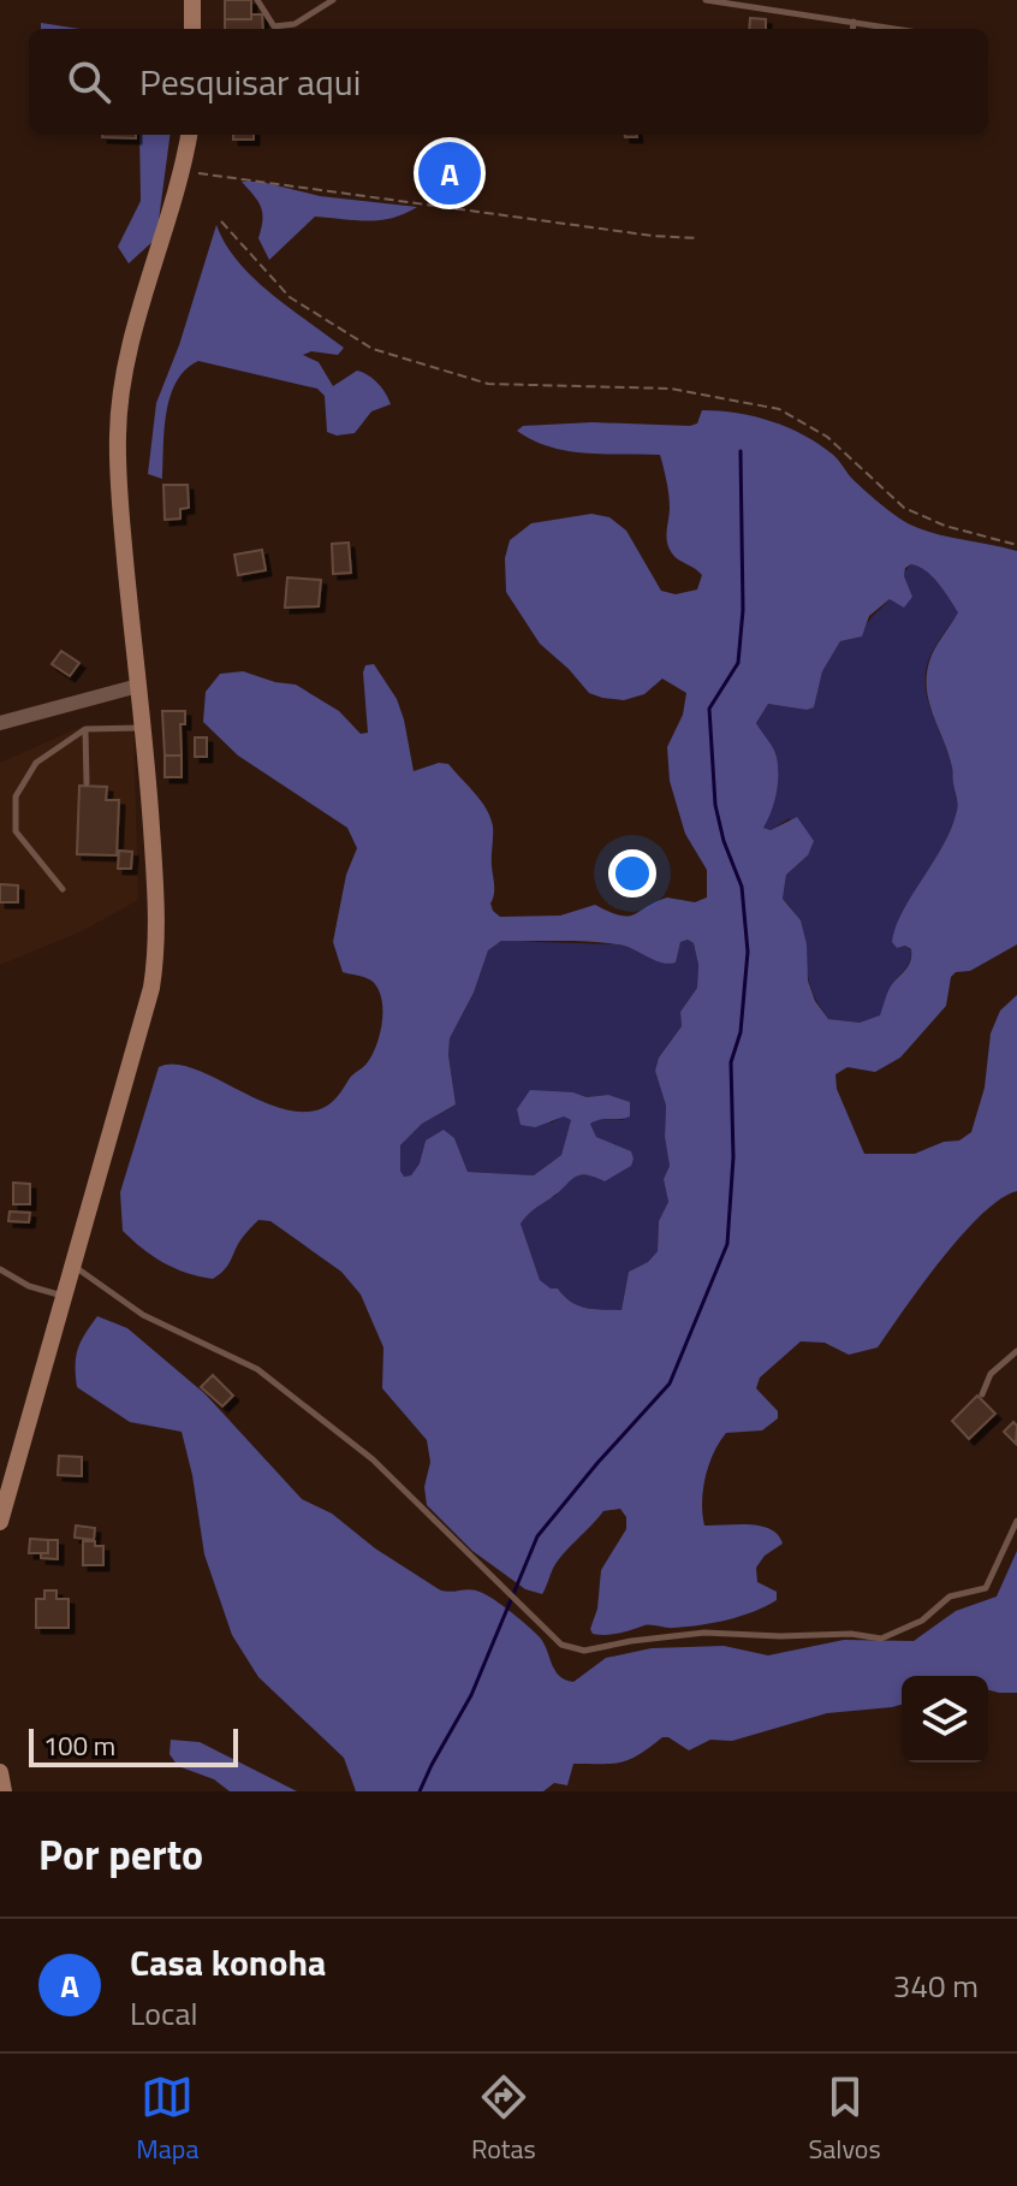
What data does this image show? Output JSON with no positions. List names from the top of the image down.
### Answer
{
  "scale_bar": "100 m",
  "page": {
    "search": "Pesquisar aqui",
    "pins": "A",
    "scale": "100 m",
    "heading": "Por perto",
    "list": [
      {
        "mark": "A",
        "name": "Casa konoha",
        "note": "Local",
        "value": "340 m"
      }
    ],
    "nav": ["Mapa", "Rotas", "Salvos"]
  }
}
